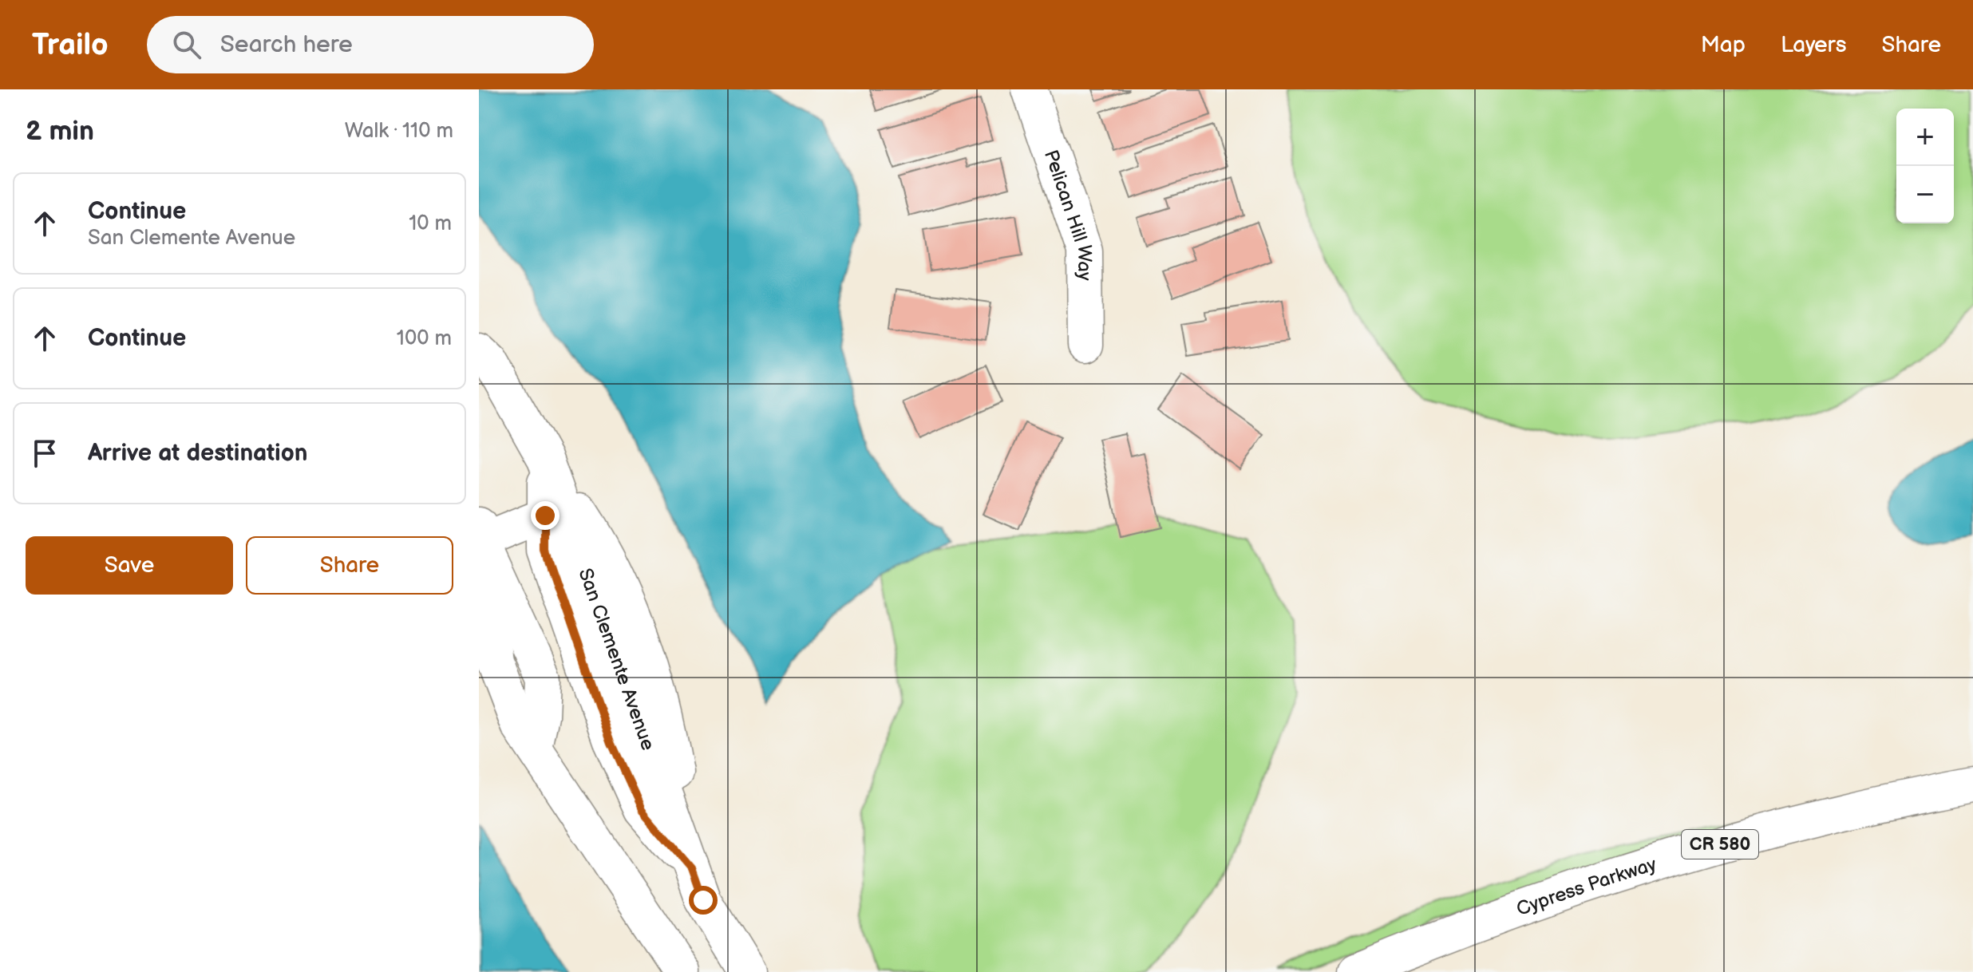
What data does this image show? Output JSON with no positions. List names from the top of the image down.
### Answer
{
  "streets": {
    "street": [
      "Pelican Hill Way",
      "San Clemente Avenue",
      "CR 580",
      "Cypress Parkway"
    ]
  },
  "page": {
    "header": "Trailo",
    "search": "Search here",
    "nav": ["Map", "Layers", "Share"],
    "heading": ["2 min", "Walk · 110 m"],
    "map_buttons": ["+", "−"],
    "list": [
      ["Continue", "San Clemente Avenue", "10 m"],
      ["Continue", "100 m"],
      "Arrive at destination"
    ],
    "buttons": ["Save", "Share"]
  }
}
